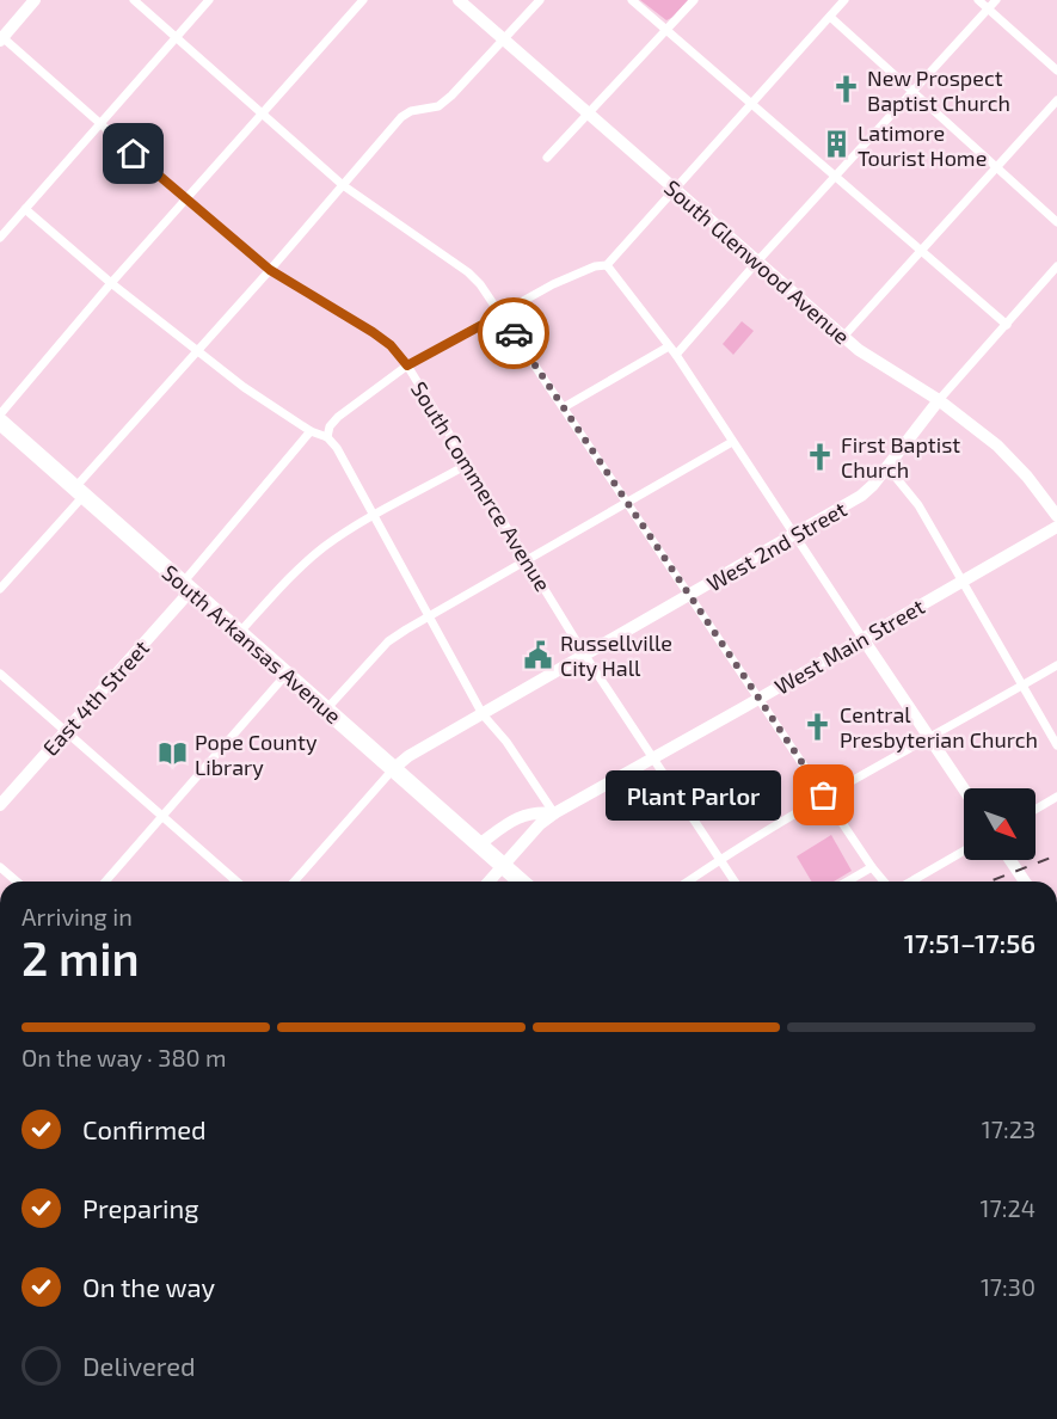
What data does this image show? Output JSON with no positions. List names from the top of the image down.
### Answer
{
  "streets": {
    "highway": ["South Arkansas Avenue"],
    "street": [
      "South Glenwood Avenue",
      "South Commerce Avenue",
      "West 2nd Street",
      "West Main Street",
      "East 4th Street"
    ]
  },
  "crossings": [
    ["South Glenwood Avenue", "West 2nd Street"],
    ["South Commerce Avenue", "West 2nd Street"],
    ["South Commerce Avenue", "West Main Street"],
    ["West 2nd Street", "South Arkansas Avenue"],
    ["South Arkansas Avenue", "West Main Street"],
    ["South Arkansas Avenue", "East 4th Street"]
  ],
  "places": {
    "church": ["New Prospect Baptist Church", "First Baptist Church", "Central Presbyterian Church"],
    "building": ["Latimore Tourist Home"],
    "public building": ["Russellville City Hall"],
    "library": ["Pope County Library"],
    "other": ["Plant Parlor"]
  },
  "north": "bottom right",
  "page": {
    "bubble": "Plant Parlor",
    "heading": ["2 min", "Arriving in", "17:51–17:56"],
    "bar": "On the way · 380 m",
    "list": [
      ["Confirmed", "17:23"],
      ["Preparing", "17:24"],
      ["On the way", "17:30"],
      "Delivered"
    ]
  }
}
